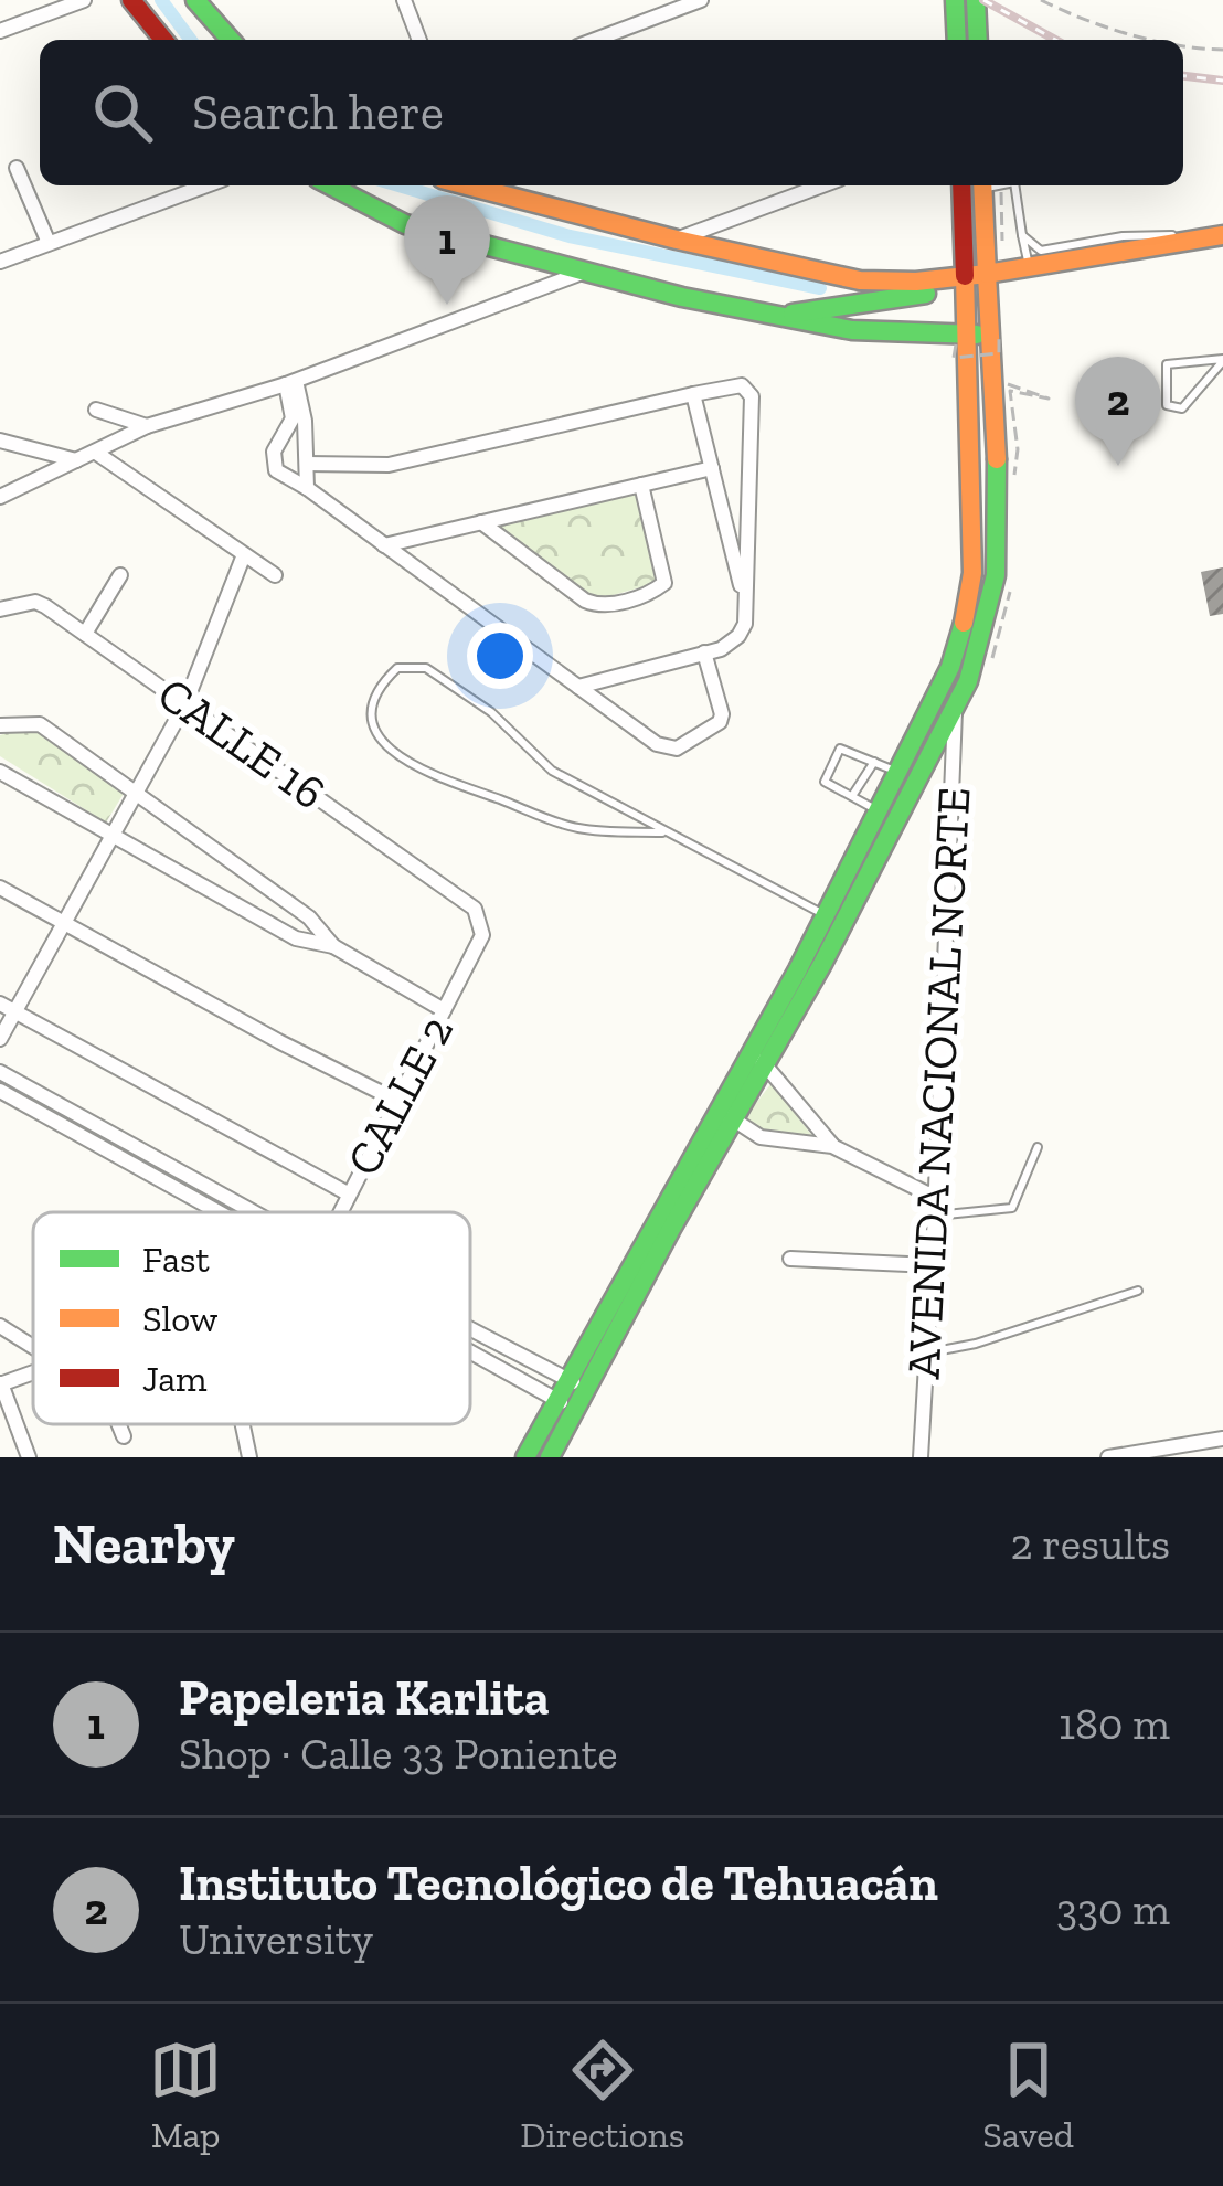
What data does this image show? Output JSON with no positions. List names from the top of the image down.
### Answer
{
  "streets": {
    "street": ["CALLE 16", "AVENIDA NACIONAL NORTE", "CALLE 2"]
  },
  "crossings": [
    ["CALLE 16", "CALLE 2"]
  ],
  "legend": ["Fast", "Slow", "Jam"],
  "page": {
    "search": "Search here",
    "pins": ["1", "2"],
    "heading": ["Nearby", "2 results"],
    "list": [
      {
        "mark": "1",
        "name": "Papeleria Karlita",
        "note": "Shop · Calle 33 Poniente",
        "value": "180 m"
      },
      {
        "mark": "2",
        "name": "Instituto Tecnológico de Tehuacán",
        "note": "University",
        "value": "330 m"
      }
    ],
    "nav": ["Map", "Directions", "Saved"]
  }
}
